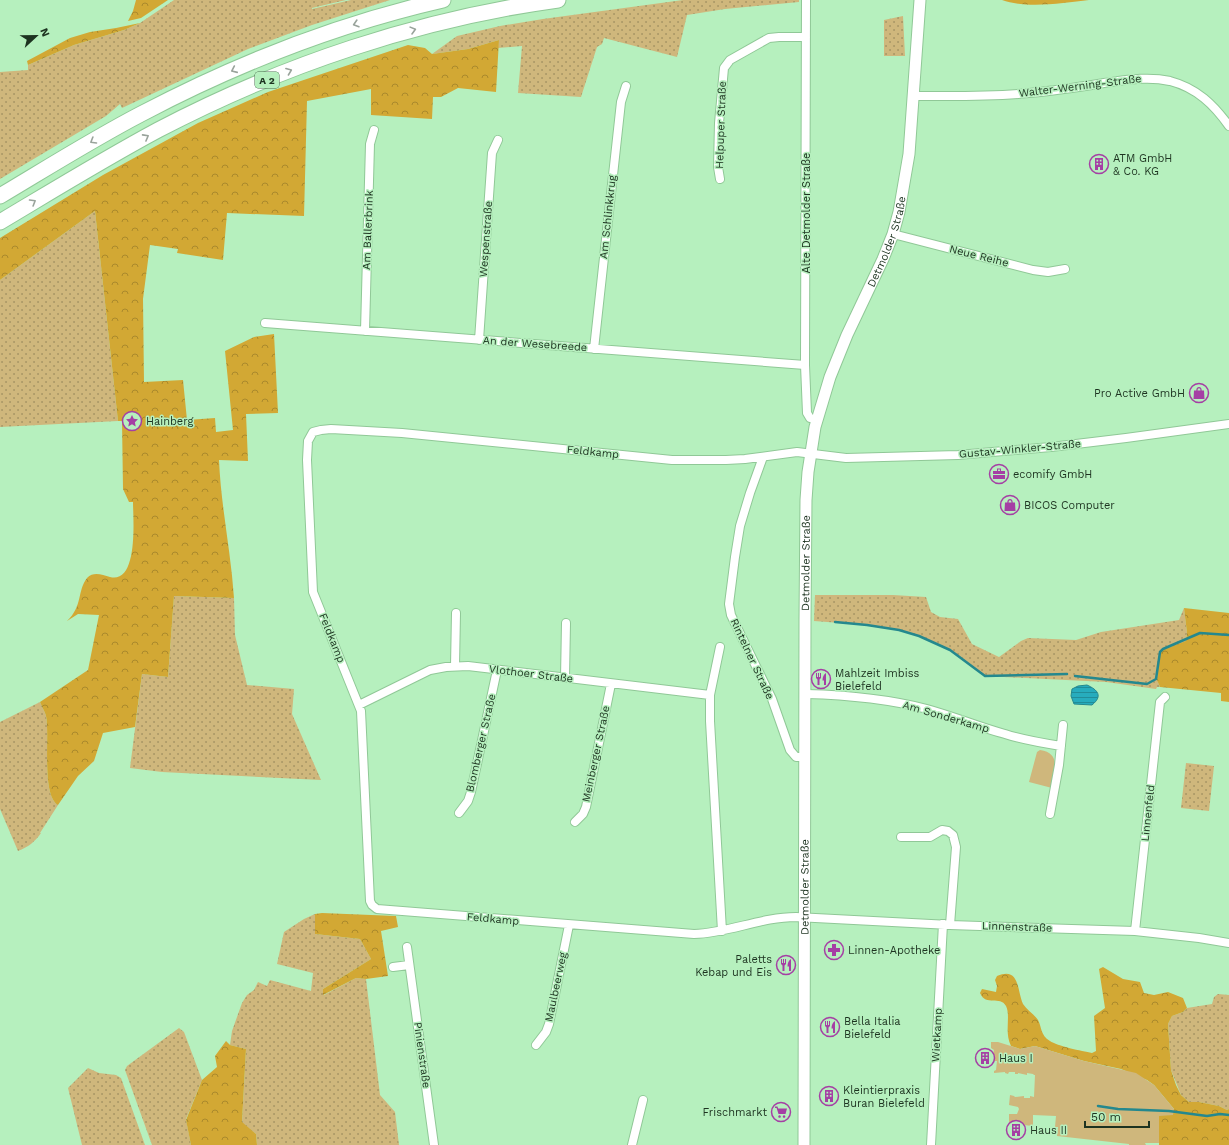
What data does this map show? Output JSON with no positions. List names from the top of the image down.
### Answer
{
  "streets": {
    "highway": ["A 2"],
    "street": [
      "Walter-Werning-Straße",
      "Helpuper Straße",
      "Alte Detmolder Straße",
      "Am Schlinkkrug",
      "Am Ballerbrink",
      "Wespenstraße",
      "Detmolder Straße",
      "Neue Reihe",
      "An der Wesebreede",
      "Gustav-Winkler-Straße",
      "Feldkamp",
      "Rintelner Straße",
      "Vlothoer Straße",
      "Am Sonderkamp",
      "Blomberger Straße",
      "Meinberger Straße",
      "Linnenfeld",
      "Linnenstraße",
      "Maulbeerweg",
      "Wietkamp",
      "Pinienstraße"
    ]
  },
  "crossings": [
    ["Walter-Werning-Straße", "Detmolder Straße"],
    ["Helpuper Straße", "Alte Detmolder Straße"],
    ["Alte Detmolder Straße", "Detmolder Straße"],
    ["Alte Detmolder Straße", "An der Wesebreede"],
    ["Am Schlinkkrug", "An der Wesebreede"],
    ["Am Ballerbrink", "An der Wesebreede"],
    ["Wespenstraße", "An der Wesebreede"],
    ["Detmolder Straße", "Neue Reihe"],
    ["Detmolder Straße", "Gustav-Winkler-Straße"],
    ["Detmolder Straße", "Feldkamp"],
    ["Detmolder Straße", "Rintelner Straße"],
    ["Detmolder Straße", "Am Sonderkamp"],
    ["Detmolder Straße", "Linnenstraße"],
    ["Gustav-Winkler-Straße", "Feldkamp"],
    ["Feldkamp", "Rintelner Straße"],
    ["Feldkamp", "Vlothoer Straße"],
    ["Feldkamp", "Linnenstraße"],
    ["Feldkamp", "Maulbeerweg"],
    ["Vlothoer Straße", "Blomberger Straße"],
    ["Vlothoer Straße", "Meinberger Straße"],
    ["Linnenfeld", "Linnenstraße"],
    ["Linnenstraße", "Wietkamp"]
  ],
  "places": {
    "building": [
      "ATM GmbH & Co. KG",
      "Haus I",
      "Kleintierpraxis Buran Bielefeld",
      "Haus II"
    ],
    "shop": ["Pro Active GmbH", "BICOS Computer"],
    "place": ["Hainberg"],
    "office": ["ecomify GmbH"],
    "restaurant": ["Mahlzeit Imbiss Bielefeld", "Paletts Kebap und Eis", "Bella Italia Bielefeld"],
    "pharmacy": ["Linnen-Apotheke"],
    "supermarket": ["Frischmarkt"]
  },
  "scale_bar": "50 m",
  "north": "right"
}
